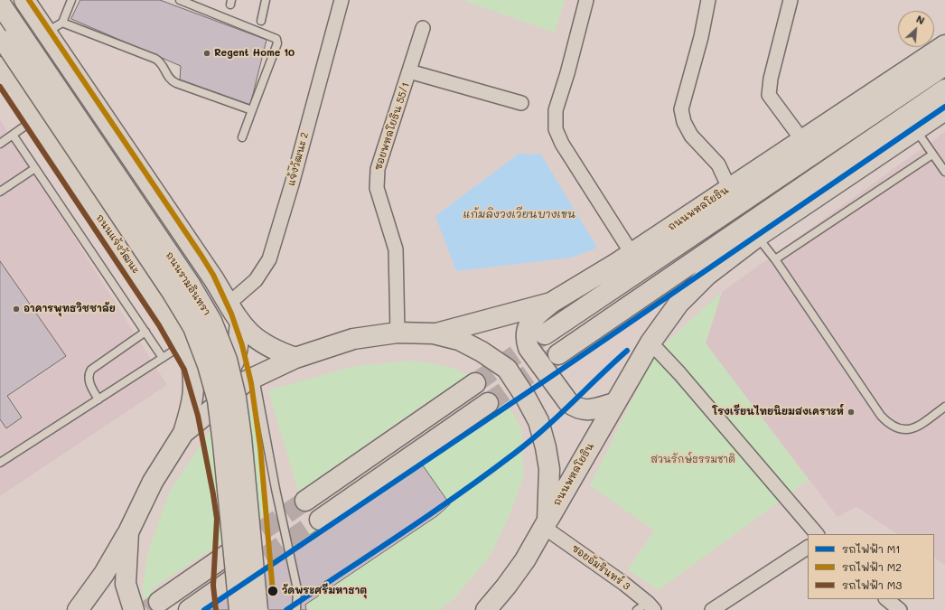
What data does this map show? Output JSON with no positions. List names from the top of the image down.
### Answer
{
  "streets": {
    "main road": ["ถนนพหลโยธิน", "ถนนแจ้งวัฒนะ", "ถนนรามอินทรา"],
    "street": ["ซอยพหลโยธิน 55/1", "แจ้งวัฒนะ 2", "ซอยอัมรินทร์ 3"]
  },
  "crossings": [
    ["ถนนพหลโยธิน", "ซอยอัมรินทร์ 3"]
  ],
  "water": ["แก้มลิงวงเวียนบางเขน"],
  "parks": ["สวนรักษ์ธรรมชาติ"],
  "places": [
    "Regent Home 10",
    "อาคารพุทธวิชชาลัย",
    "โรงเรียนไทยนิยมสงเคราะห์",
    "วัดพระศรีมหาธาตุ"
  ],
  "lines": ["metro line M2", "metro line M3", "metro line M1"],
  "legend": ["รถไฟฟ้า M1", "รถไฟฟ้า M2", "รถไฟฟ้า M3"],
  "north": "top right"
}
